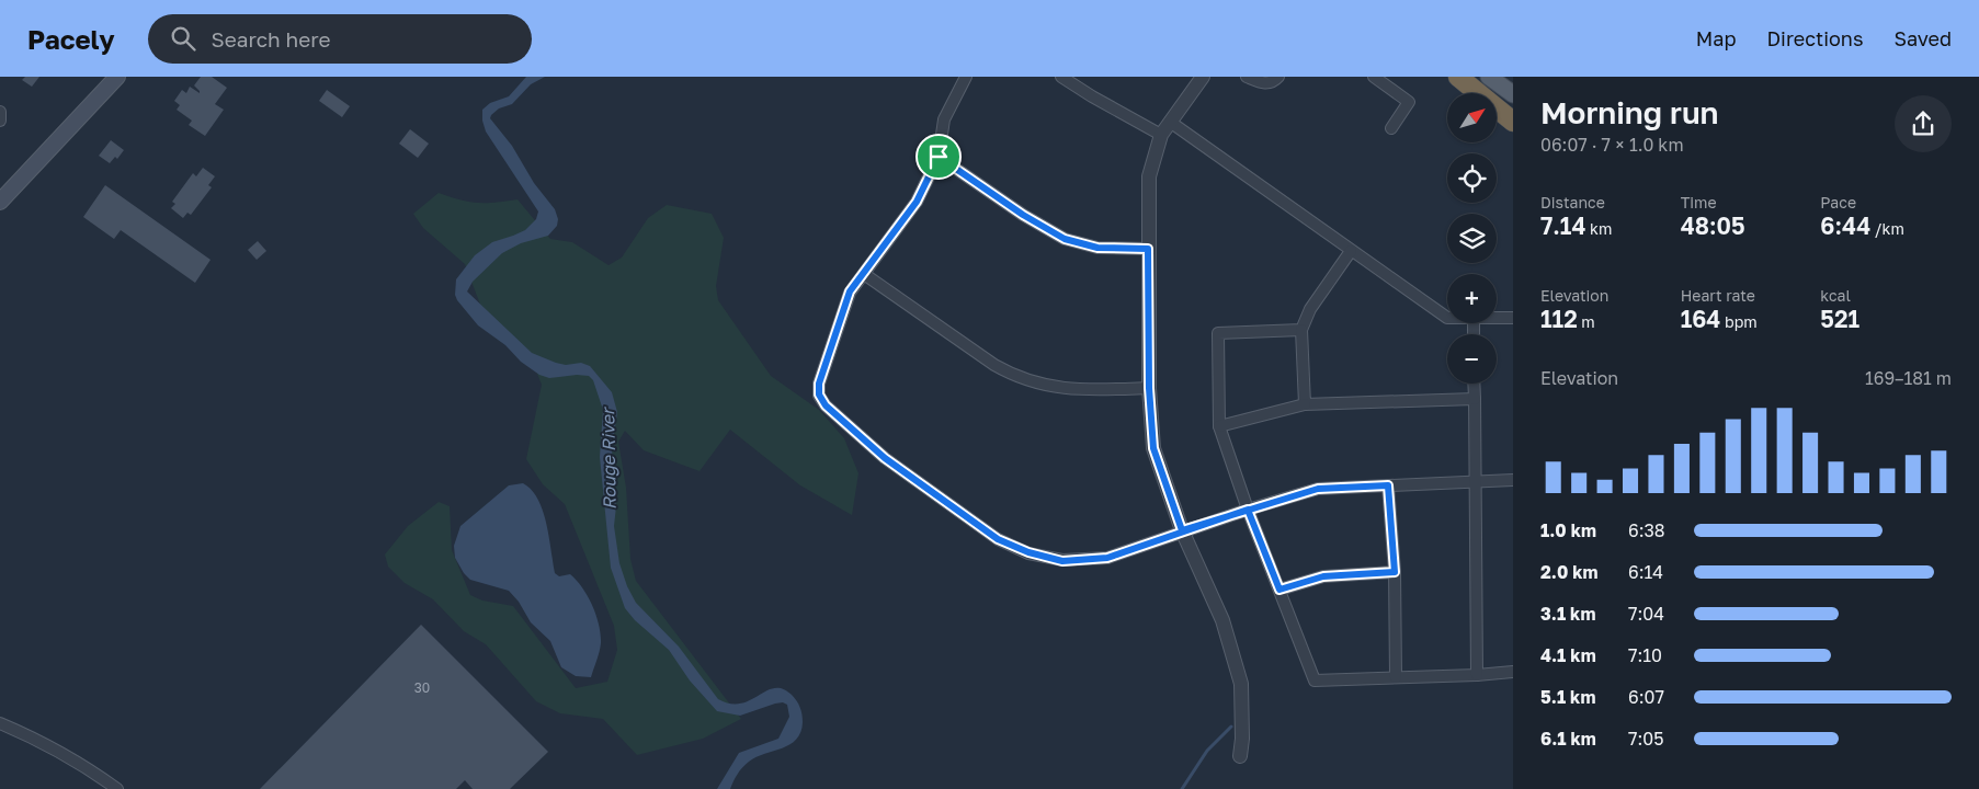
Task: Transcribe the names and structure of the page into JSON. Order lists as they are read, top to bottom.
{
  "water": ["Rouge River"],
  "house_numbers": ["30"],
  "north": "top right",
  "page": {
    "header": "Pacely",
    "search": "Search here",
    "nav": ["Map", "Directions", "Saved"],
    "heading": ["Morning run", "06:07 · 7 × 1.0 km"],
    "map_buttons": ["+", "−"],
    "stats": [
      ["Distance", "7.14 km"],
      ["Time", "48:05"],
      ["Pace", "6:44 /km"],
      ["Elevation", "112 m"],
      ["Heart rate", "164 bpm"],
      ["kcal", "521"]
    ],
    "chart": ["Elevation", "169–181 m"],
    "list": [
      {
        "name": "1.0 km",
        "note": "6:38"
      },
      {
        "name": "2.0 km",
        "note": "6:14"
      },
      {
        "name": "3.1 km",
        "note": "7:04"
      },
      {
        "name": "4.1 km",
        "note": "7:10"
      },
      {
        "name": "5.1 km",
        "note": "6:07"
      },
      {
        "name": "6.1 km",
        "note": "7:05"
      }
    ]
  }
}
